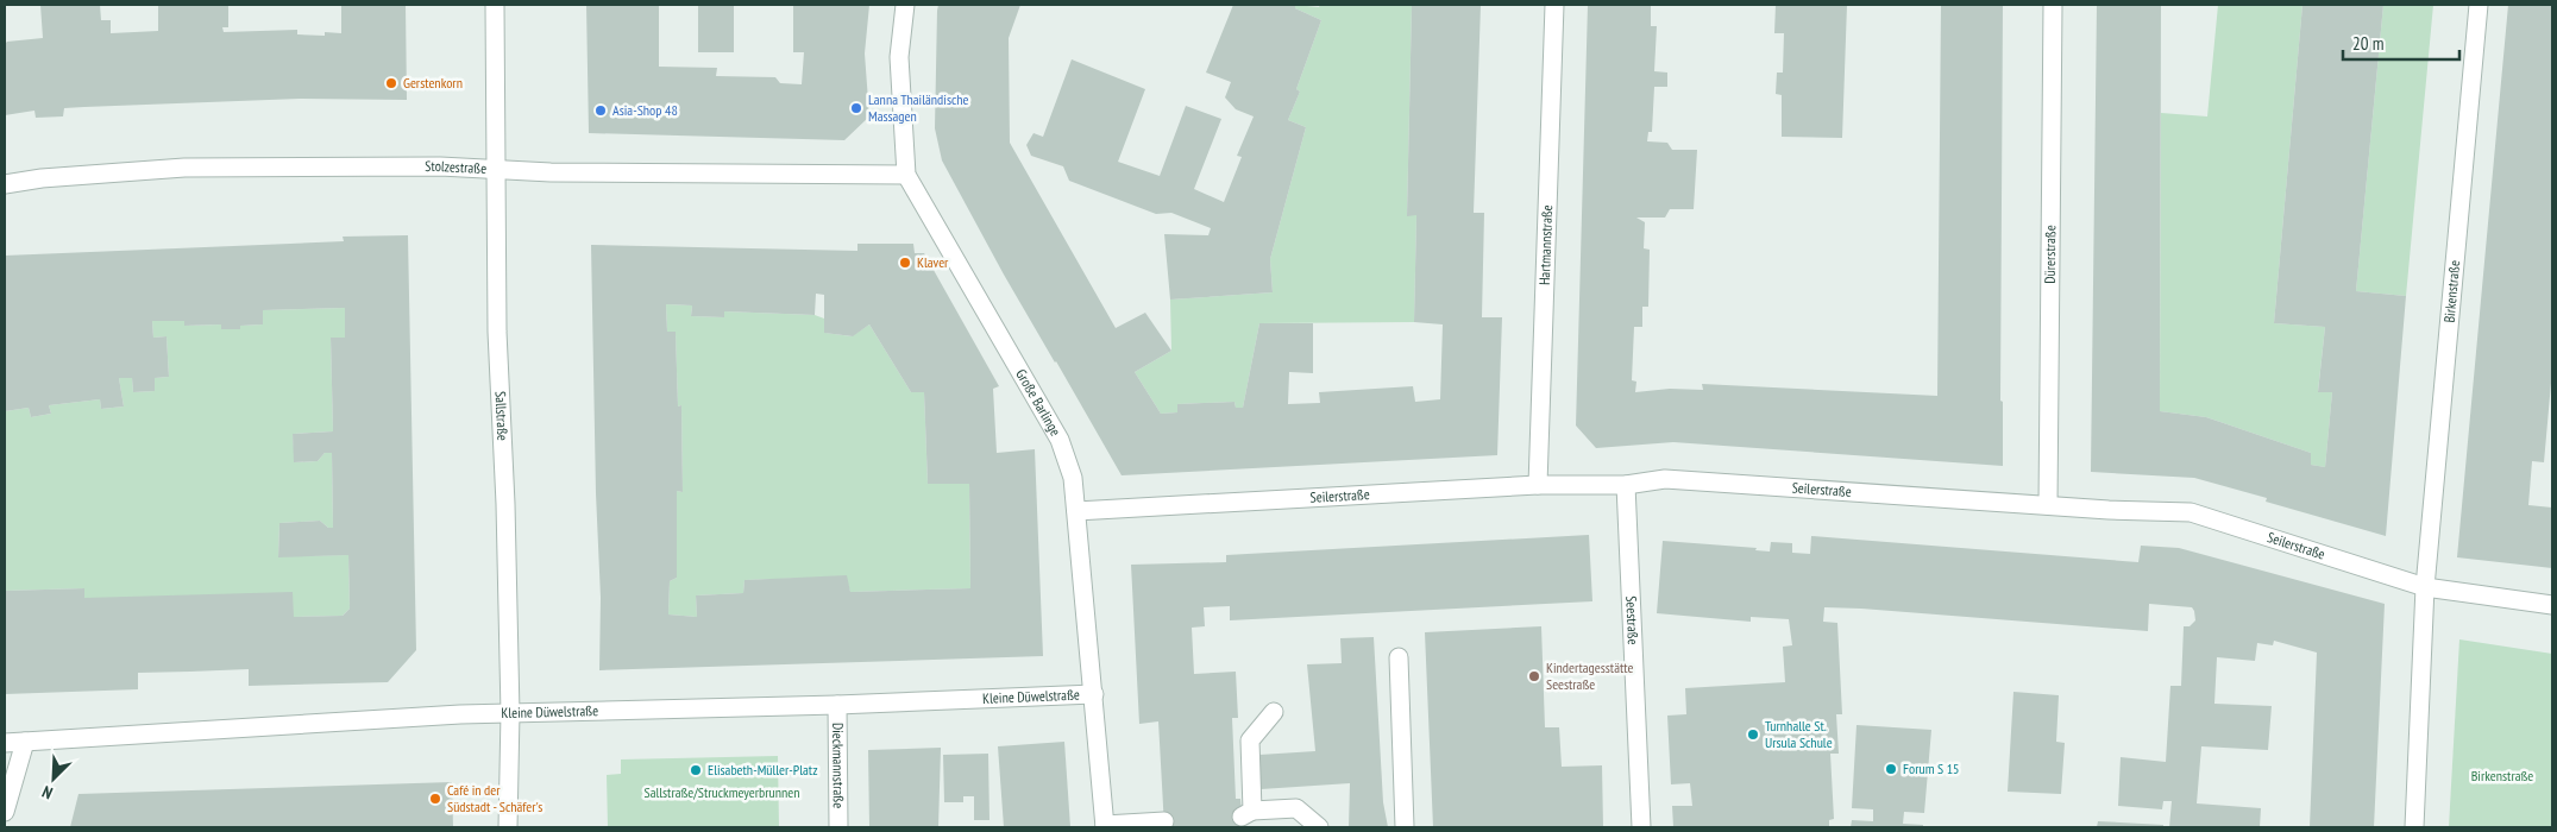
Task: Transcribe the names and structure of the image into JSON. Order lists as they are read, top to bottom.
{
  "streets": {
    "street": [
      "Stolzestraße",
      "Hartmannstraße",
      "Dürerstraße",
      "Birkenstraße",
      "Große Barlinge",
      "Sallstraße",
      "Seilerstraße",
      "Seestraße",
      "Kleine Düwelstraße",
      "Dieckmannstraße"
    ]
  },
  "crossings": [
    ["Stolzestraße", "Große Barlinge"],
    ["Stolzestraße", "Sallstraße"],
    ["Hartmannstraße", "Seilerstraße"],
    ["Dürerstraße", "Seilerstraße"],
    ["Birkenstraße", "Seilerstraße"],
    ["Große Barlinge", "Seilerstraße"],
    ["Große Barlinge", "Kleine Düwelstraße"],
    ["Sallstraße", "Kleine Düwelstraße"],
    ["Seilerstraße", "Seestraße"],
    ["Kleine Düwelstraße", "Dieckmannstraße"]
  ],
  "parks": ["Birkenstraße", "Sallstraße/Struckmeyerbrunnen"],
  "places": [
    "Gerstenkorn",
    "Lanna Thailändische Massagen",
    "Asia-Shop 48",
    "Klaver",
    "Kindertagesstätte Seestraße",
    "Turnhalle St. Ursula Schule",
    "Forum S 15",
    "Elisabeth-Müller-Platz",
    "Café in der Südstadt - Schäfer's"
  ],
  "scale_bar": "20 m",
  "north": "bottom left"
}
